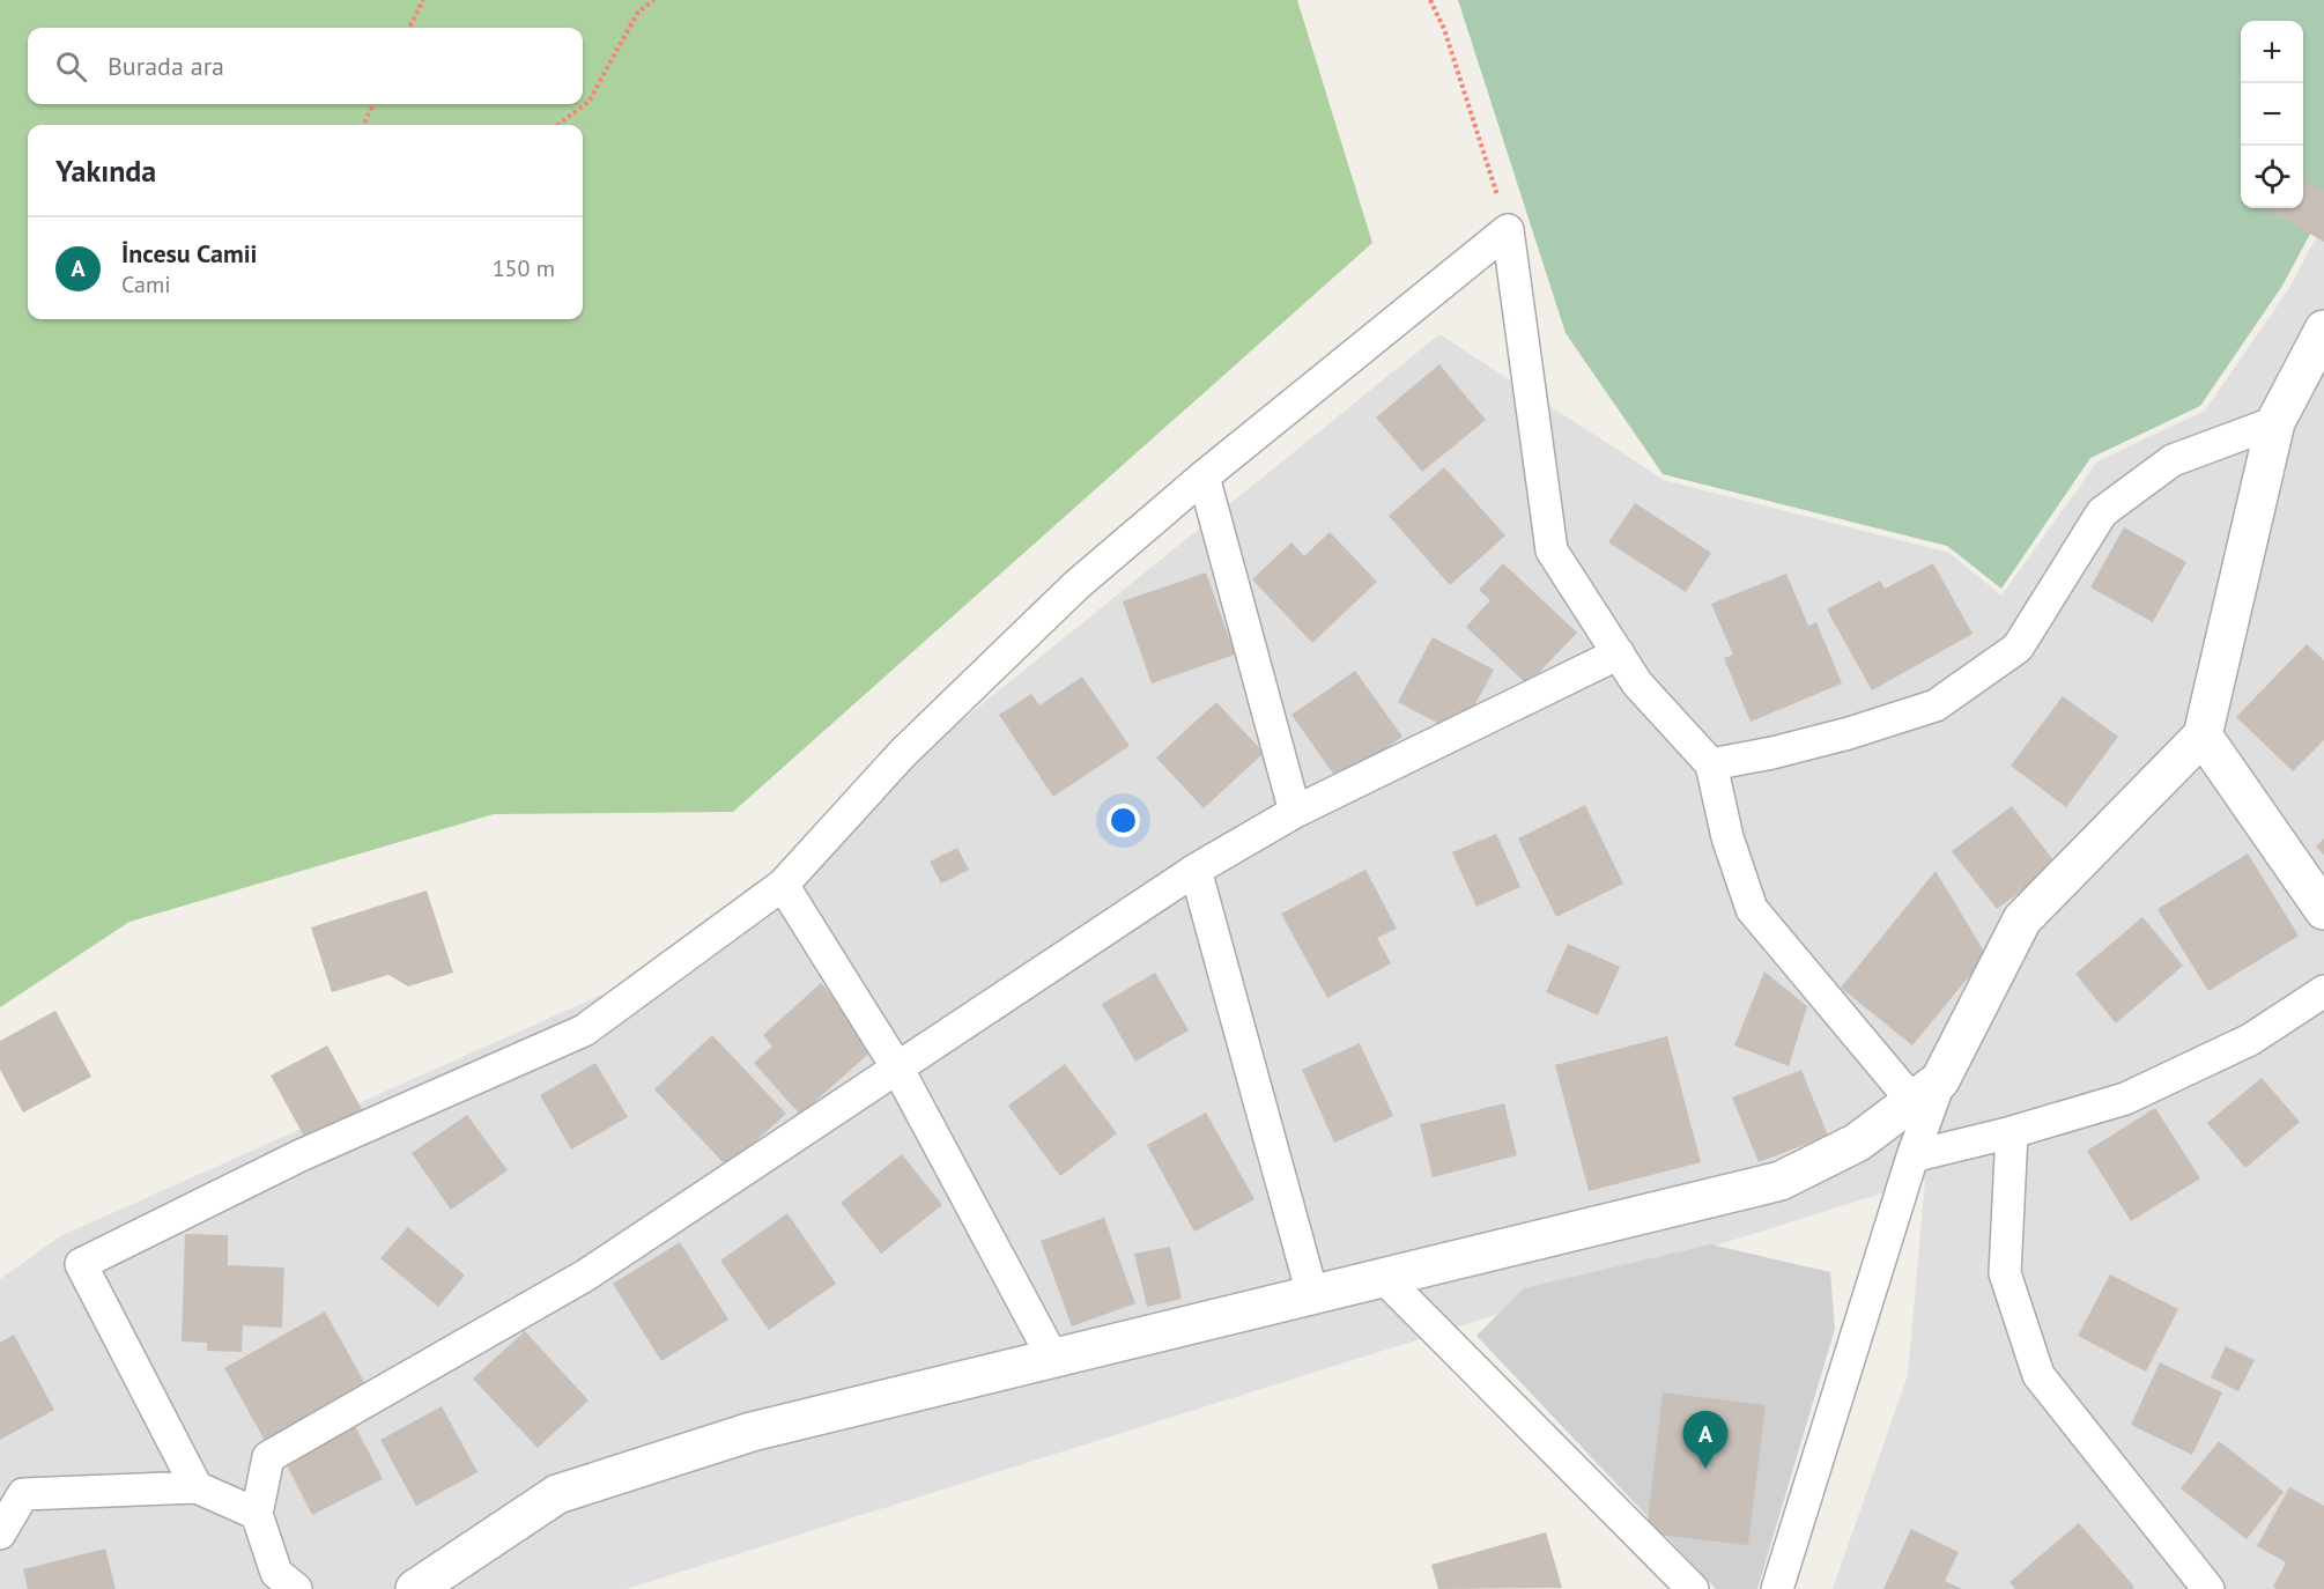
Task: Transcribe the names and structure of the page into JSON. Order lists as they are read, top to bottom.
{
  "page": {
    "map_buttons": ["+", "−"],
    "search": "Burada ara",
    "heading": "Yakında",
    "list": [
      {
        "mark": "A",
        "name": "İncesu Camii",
        "note": "Cami",
        "value": "150 m"
      }
    ],
    "pins": "A"
  }
}
